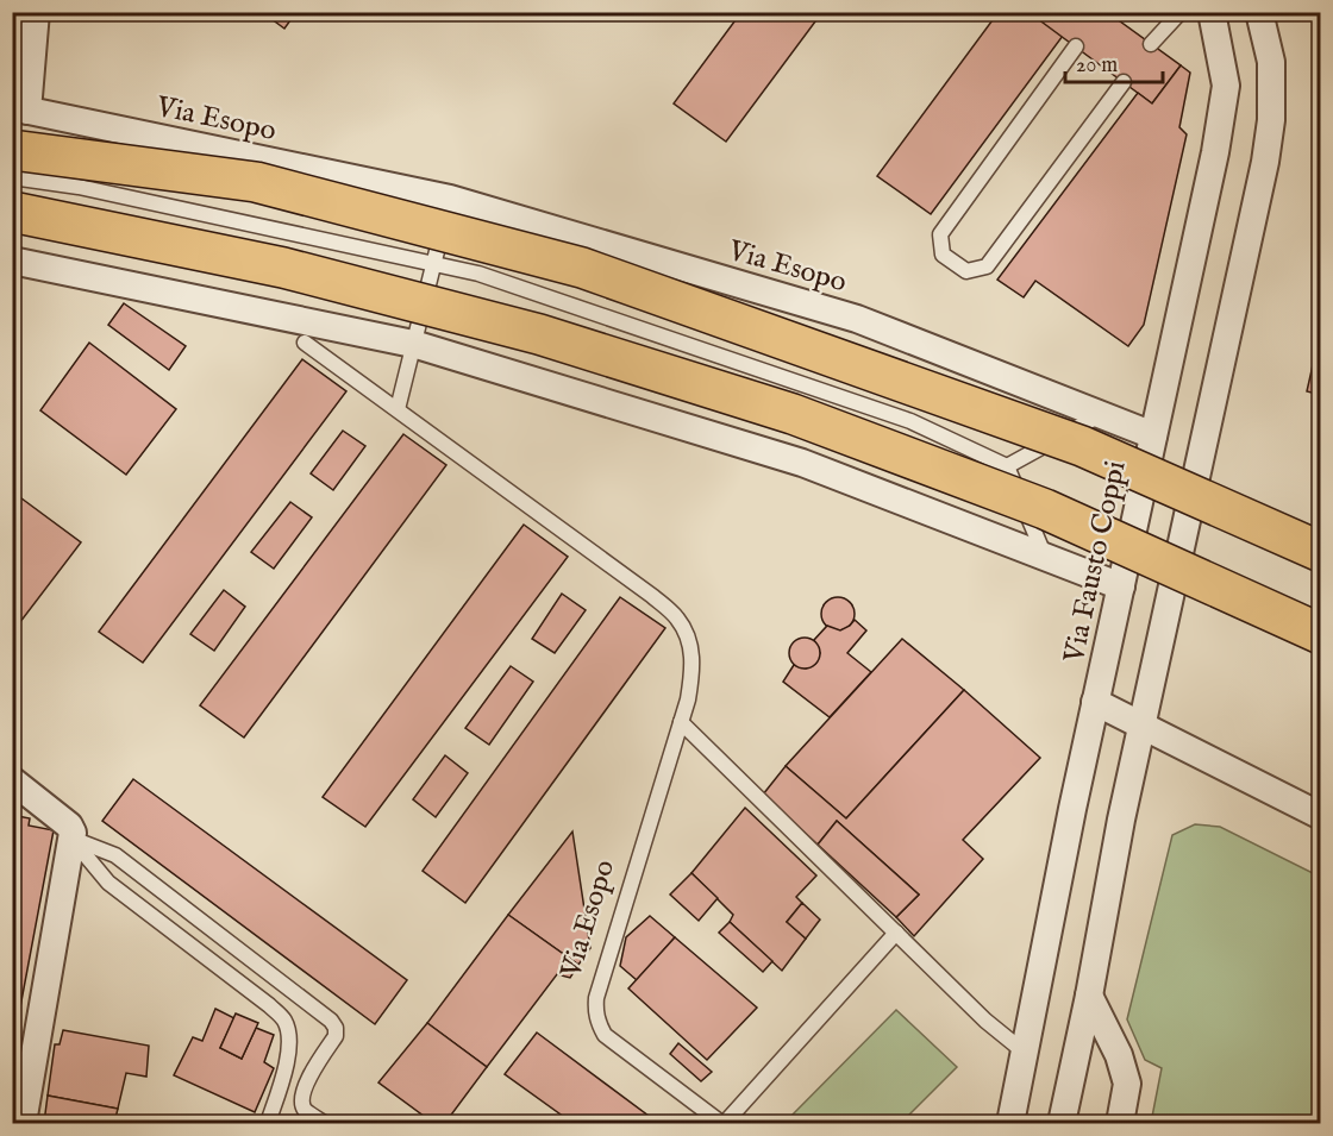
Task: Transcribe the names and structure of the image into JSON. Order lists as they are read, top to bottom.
{
  "streets": {
    "street": ["Via Esopo", "Via Fausto Coppi"]
  },
  "crossings": [
    ["Via Esopo", "Via Fausto Coppi"]
  ],
  "scale_bar": "20 m"
}
